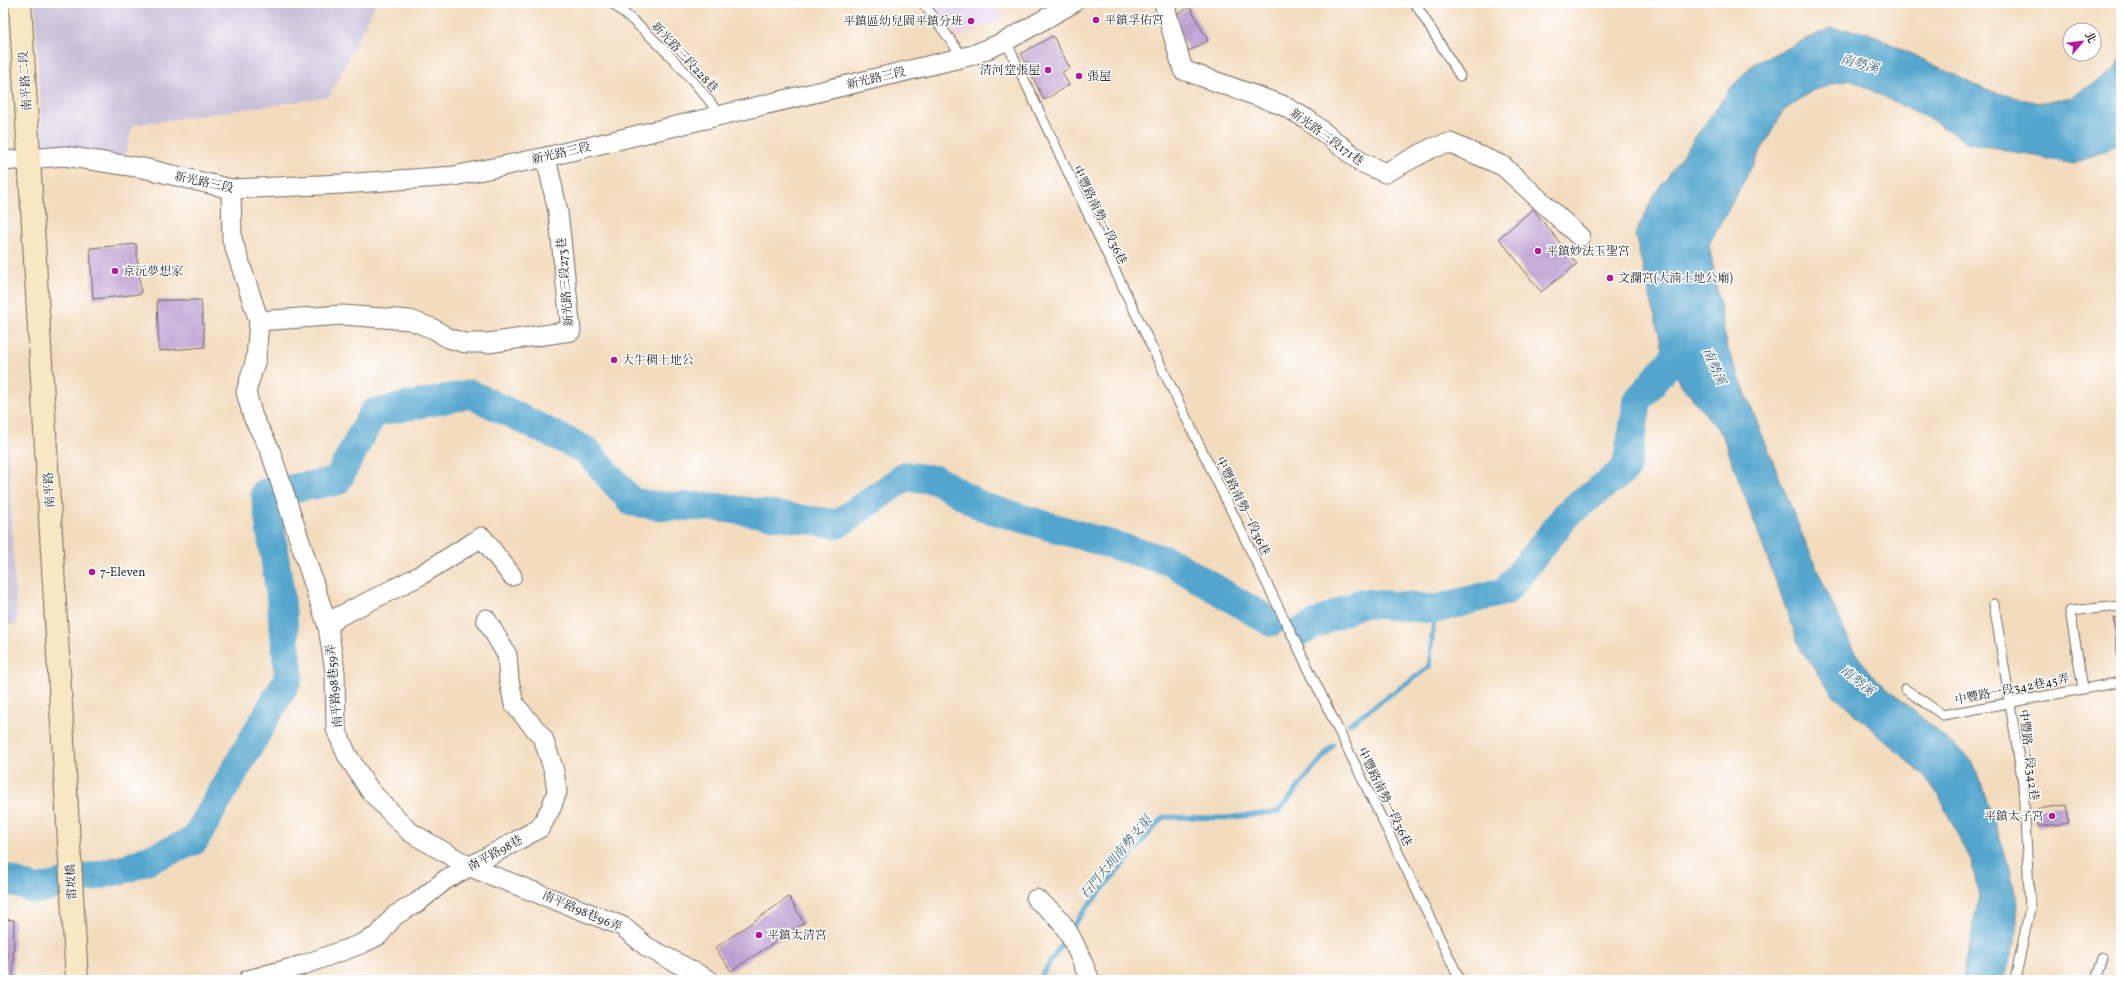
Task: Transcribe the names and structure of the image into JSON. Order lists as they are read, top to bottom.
{
  "streets": {
    "street": [
      "新光路三段",
      "南平路二段",
      "新光路三段171巷",
      "新光路三段273巷",
      "南平路",
      "南平路98巷59弄",
      "南平路98巷",
      "雷坡橋",
      "南平路98巷96弄"
    ],
    "lane": [
      "新光路三段228巷",
      "中豐路南勢一段36巷",
      "中豐路一段342巷45弄",
      "中豐路一段342巷"
    ]
  },
  "crossings": [
    ["新光路三段228巷", "新光路三段"],
    ["新光路三段", "南平路二段"],
    ["新光路三段", "中豐路南勢一段36巷"],
    ["新光路三段", "新光路三段273巷"],
    ["新光路三段", "南平路"],
    ["南平路二段", "南平路"],
    ["南平路", "雷坡橋"],
    ["南平路98巷59弄", "南平路98巷"],
    ["南平路98巷59弄", "南平路98巷96弄"],
    ["中豐路一段342巷45弄", "中豐路一段342巷"],
    ["南平路98巷", "南平路98巷96弄"]
  ],
  "water": ["南勢溪", "石門大圳南勢支渠"],
  "places": [
    "平鎮孚佑宮",
    "平鎮區幼兒園平鎮分班",
    "清河堂張屋",
    "張屋",
    "平鎮妙法玉聖宮",
    "京沅夢想家",
    "文瀾宮(大湳土地公廟)",
    "大牛稠土地公",
    "7-Eleven",
    "平鎮太子宮",
    "平鎮太清宮"
  ],
  "north": "top right"
}
